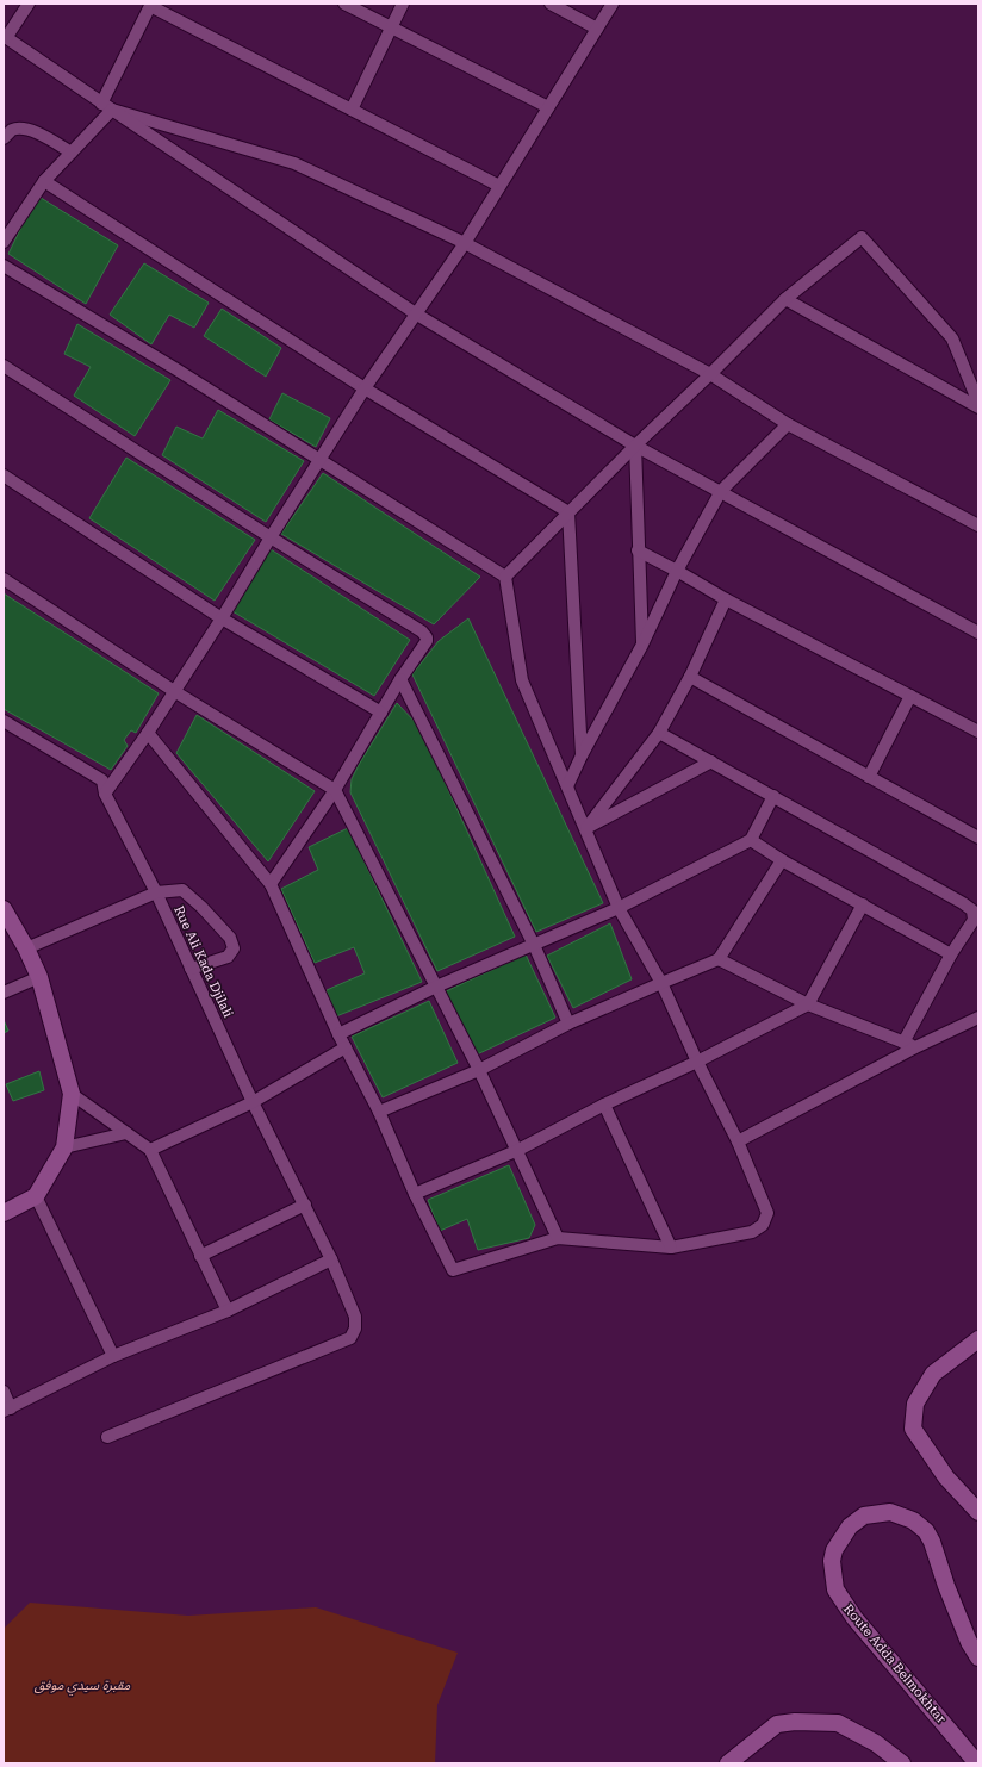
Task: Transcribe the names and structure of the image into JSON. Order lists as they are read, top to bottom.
{
  "streets": {
    "main road": ["Route Adda Belmokhtar"],
    "street": ["Rue Ali Kada Djilali"]
  },
  "parks": ["مقبرة سيدي موفق"]
}
